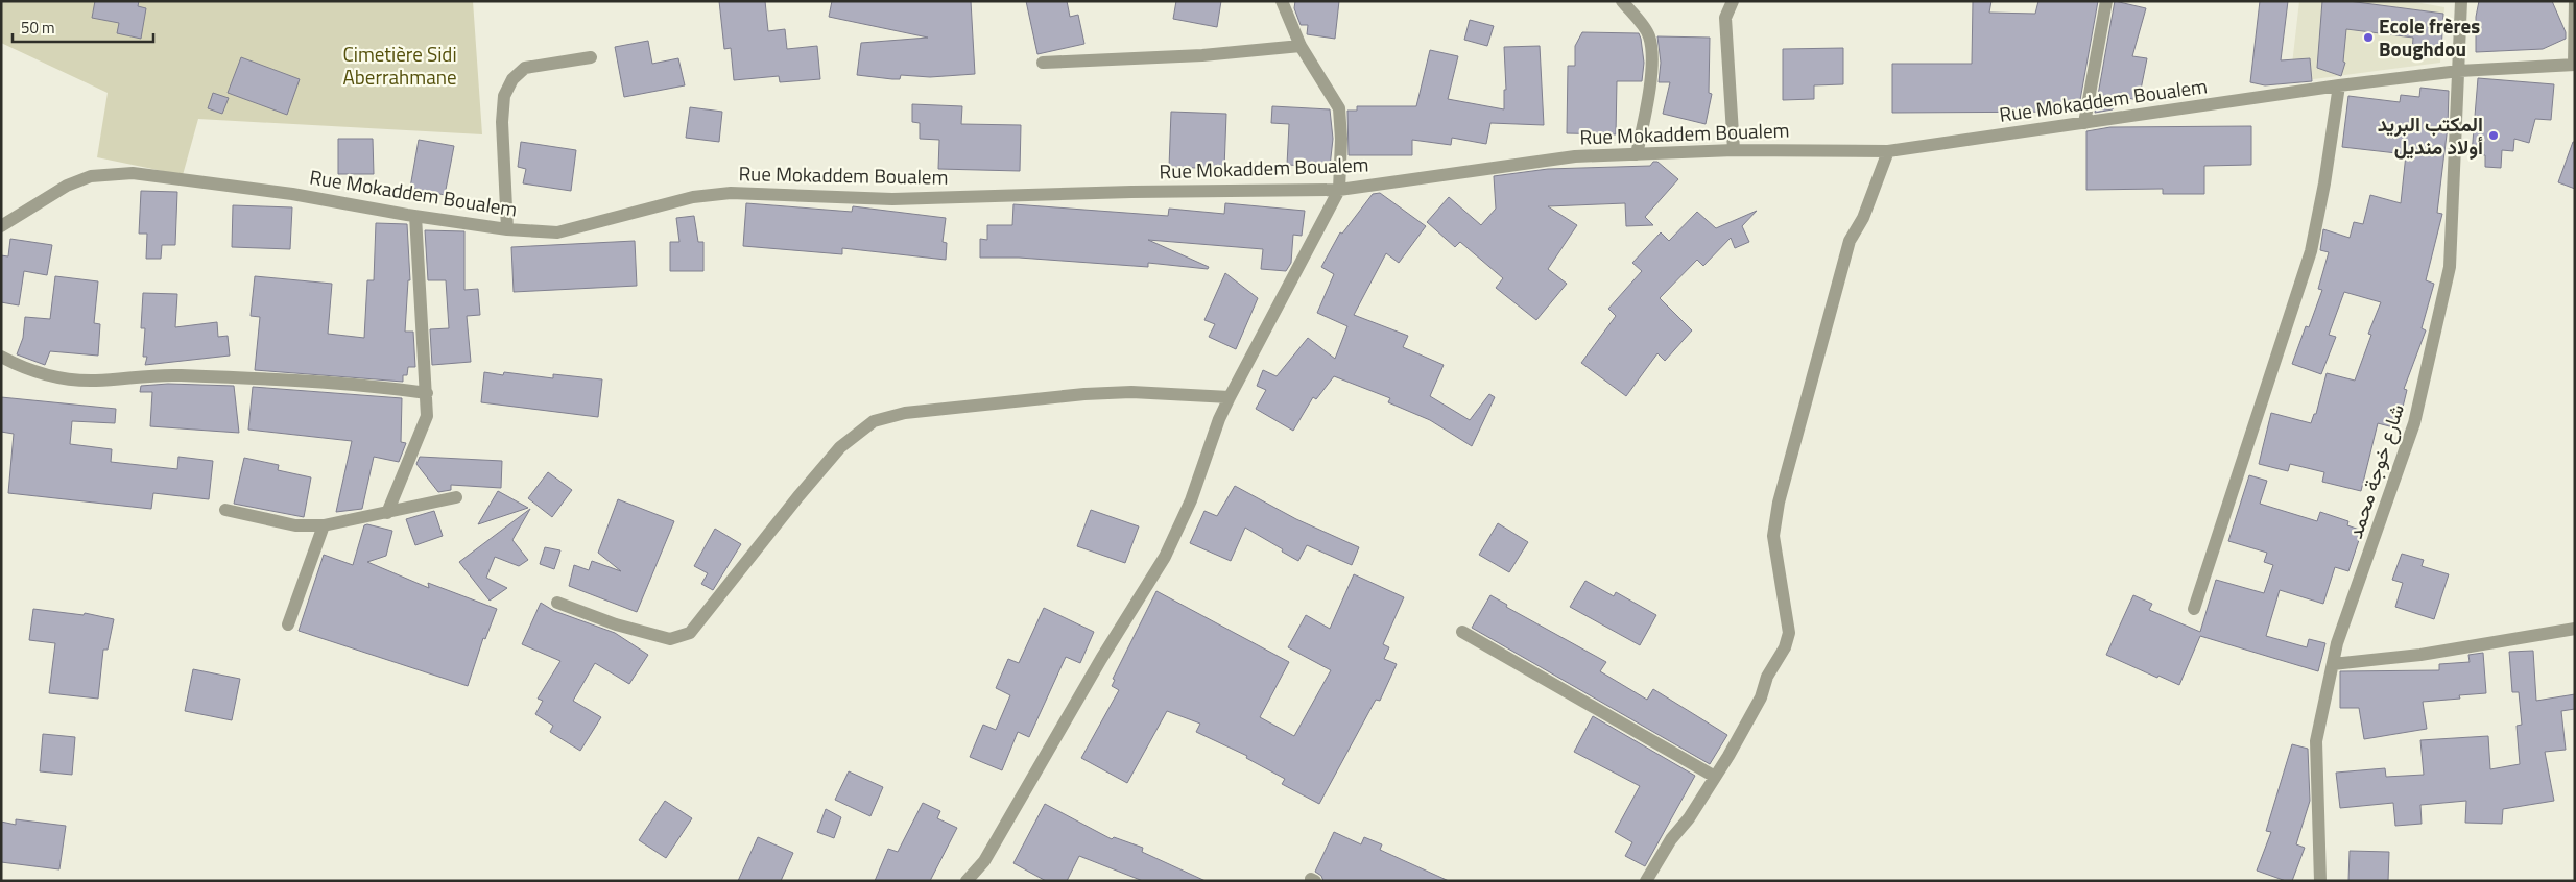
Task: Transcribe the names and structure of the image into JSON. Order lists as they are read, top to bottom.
{
  "streets": {
    "street": ["Rue Mokaddem Boualem", "شارع خوجة محمد"]
  },
  "crossings": [
    ["Rue Mokaddem Boualem", "شارع خوجة محمد"]
  ],
  "parks": ["Cimetière Sidi Aberrahmane"],
  "places": ["Ecole frères Boughdou", "المكتب البريد أولاد منديل"],
  "scale_bar": "50 m"
}
